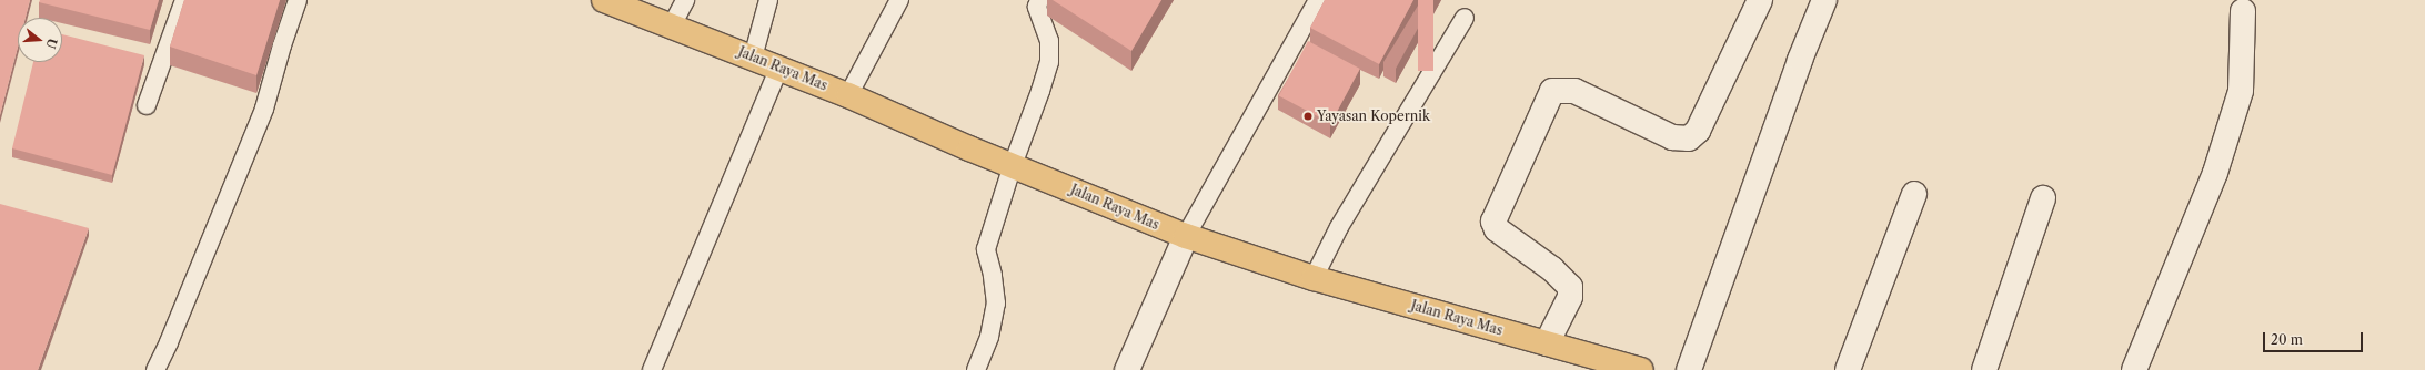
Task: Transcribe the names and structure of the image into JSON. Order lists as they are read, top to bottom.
{
  "streets": {
    "highway": ["Jalan Raya Mas"]
  },
  "places": ["Yayasan Kopernik"],
  "scale_bar": "20 m",
  "north": "right"
}
